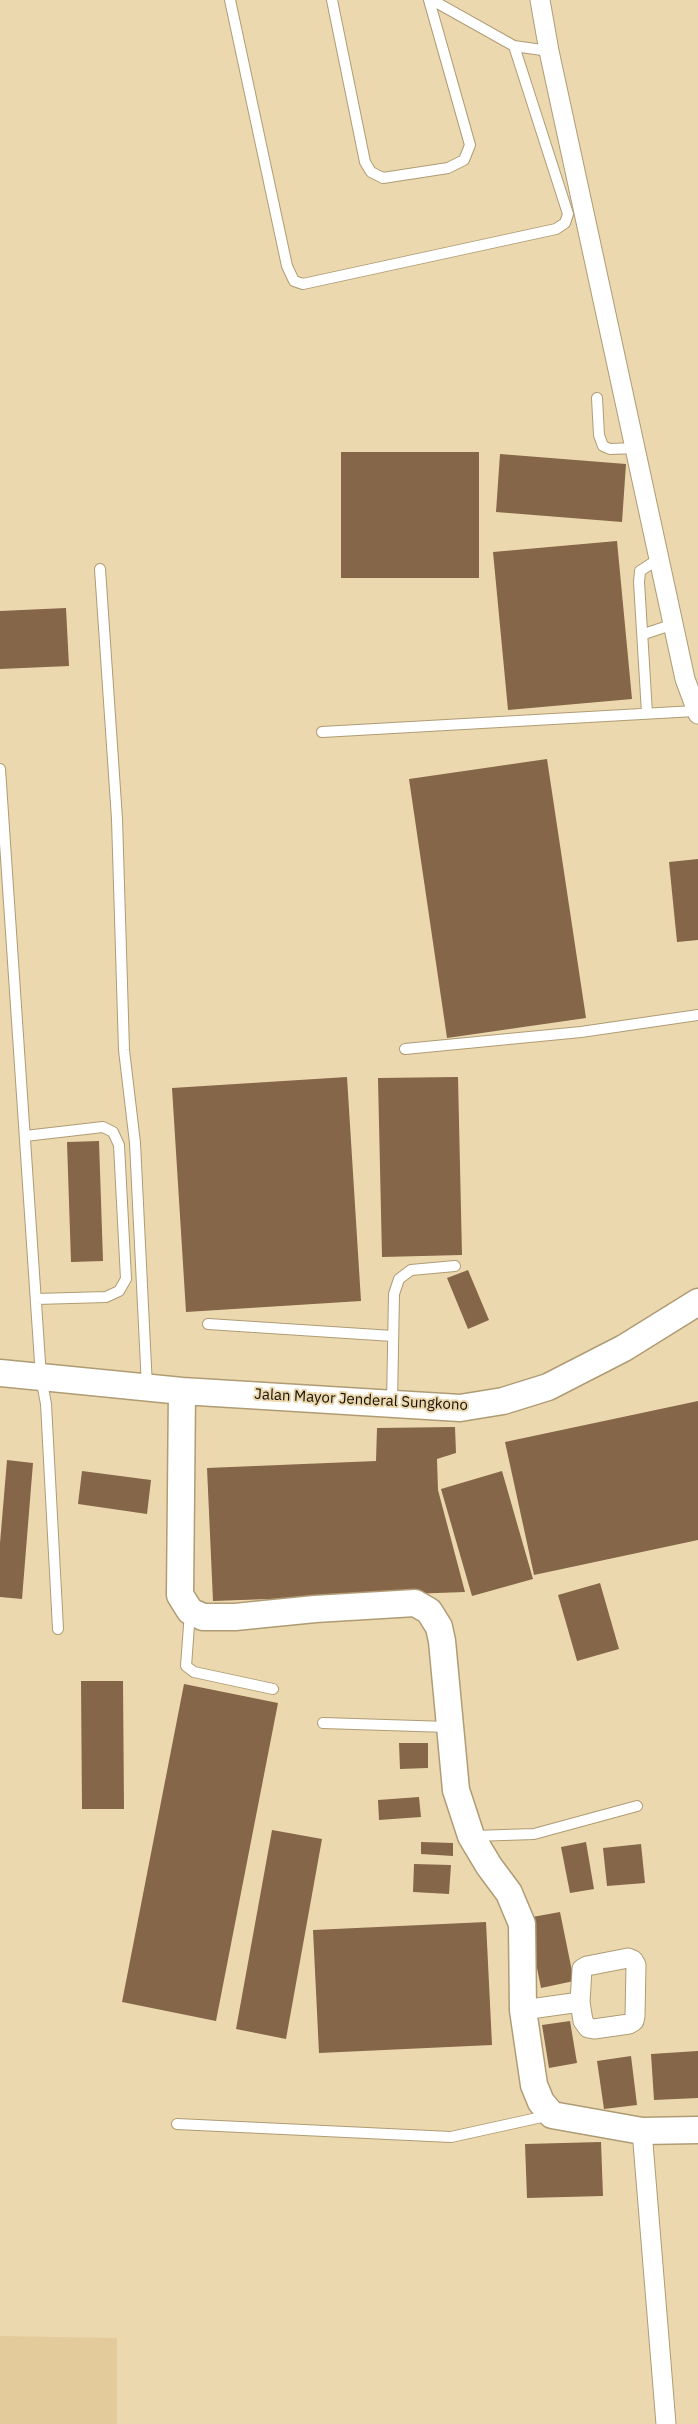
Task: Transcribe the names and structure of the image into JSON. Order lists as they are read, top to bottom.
{
  "streets": {
    "street": ["Jalan Mayor Jenderal Sungkono"]
  }
}
